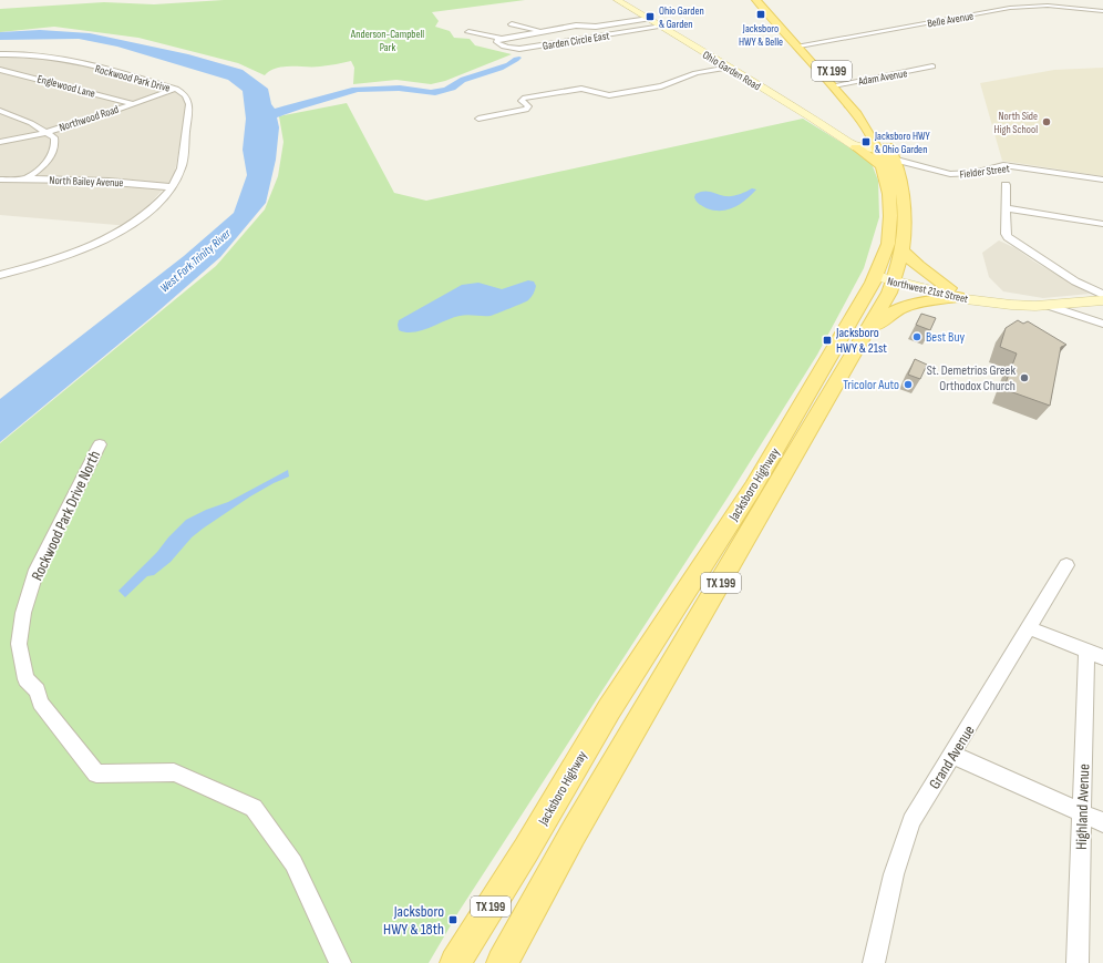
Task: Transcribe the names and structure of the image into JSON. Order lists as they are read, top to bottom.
{
  "streets": {
    "main road": ["TX 199", "Jacksboro Highway"],
    "street": [
      "Belle Avenue",
      "Garden Circle East",
      "Ohio Garden Road",
      "Adam Avenue",
      "Rockwood Park Drive",
      "Englewood Lane",
      "Northwood Road",
      "Fielder Street",
      "North Bailey Avenue",
      "Northwest 21st Street",
      "Rockwood Park Drive North",
      "Grand Avenue",
      "Highland Avenue"
    ]
  },
  "crossings": [
    ["Belle Avenue", "Jacksboro Highway"],
    ["Garden Circle East", "Ohio Garden Road"],
    ["Ohio Garden Road", "Fielder Street"],
    ["Ohio Garden Road", "Jacksboro Highway"],
    ["Adam Avenue", "Jacksboro Highway"],
    ["Rockwood Park Drive", "Northwood Road"],
    ["Rockwood Park Drive", "North Bailey Avenue"],
    ["Englewood Lane", "Northwood Road"],
    ["Fielder Street", "Jacksboro Highway"],
    ["Northwest 21st Street", "Jacksboro Highway"]
  ],
  "water": ["West Fork Trinity River"],
  "parks": ["Anderson-Campbell Park"],
  "places": {
    "transit": [
      "Jacksboro HWY & Belle",
      "Ohio Garden & Garden",
      "Jacksboro HWY & Ohio Garden",
      "Jacksboro HWY & 21st",
      "Jacksboro HWY & 18th"
    ],
    "other": [
      "North Side High School",
      "Best Buy",
      "St. Demetrios Greek Orthodox Church",
      "Tricolor Auto"
    ]
  }
}
